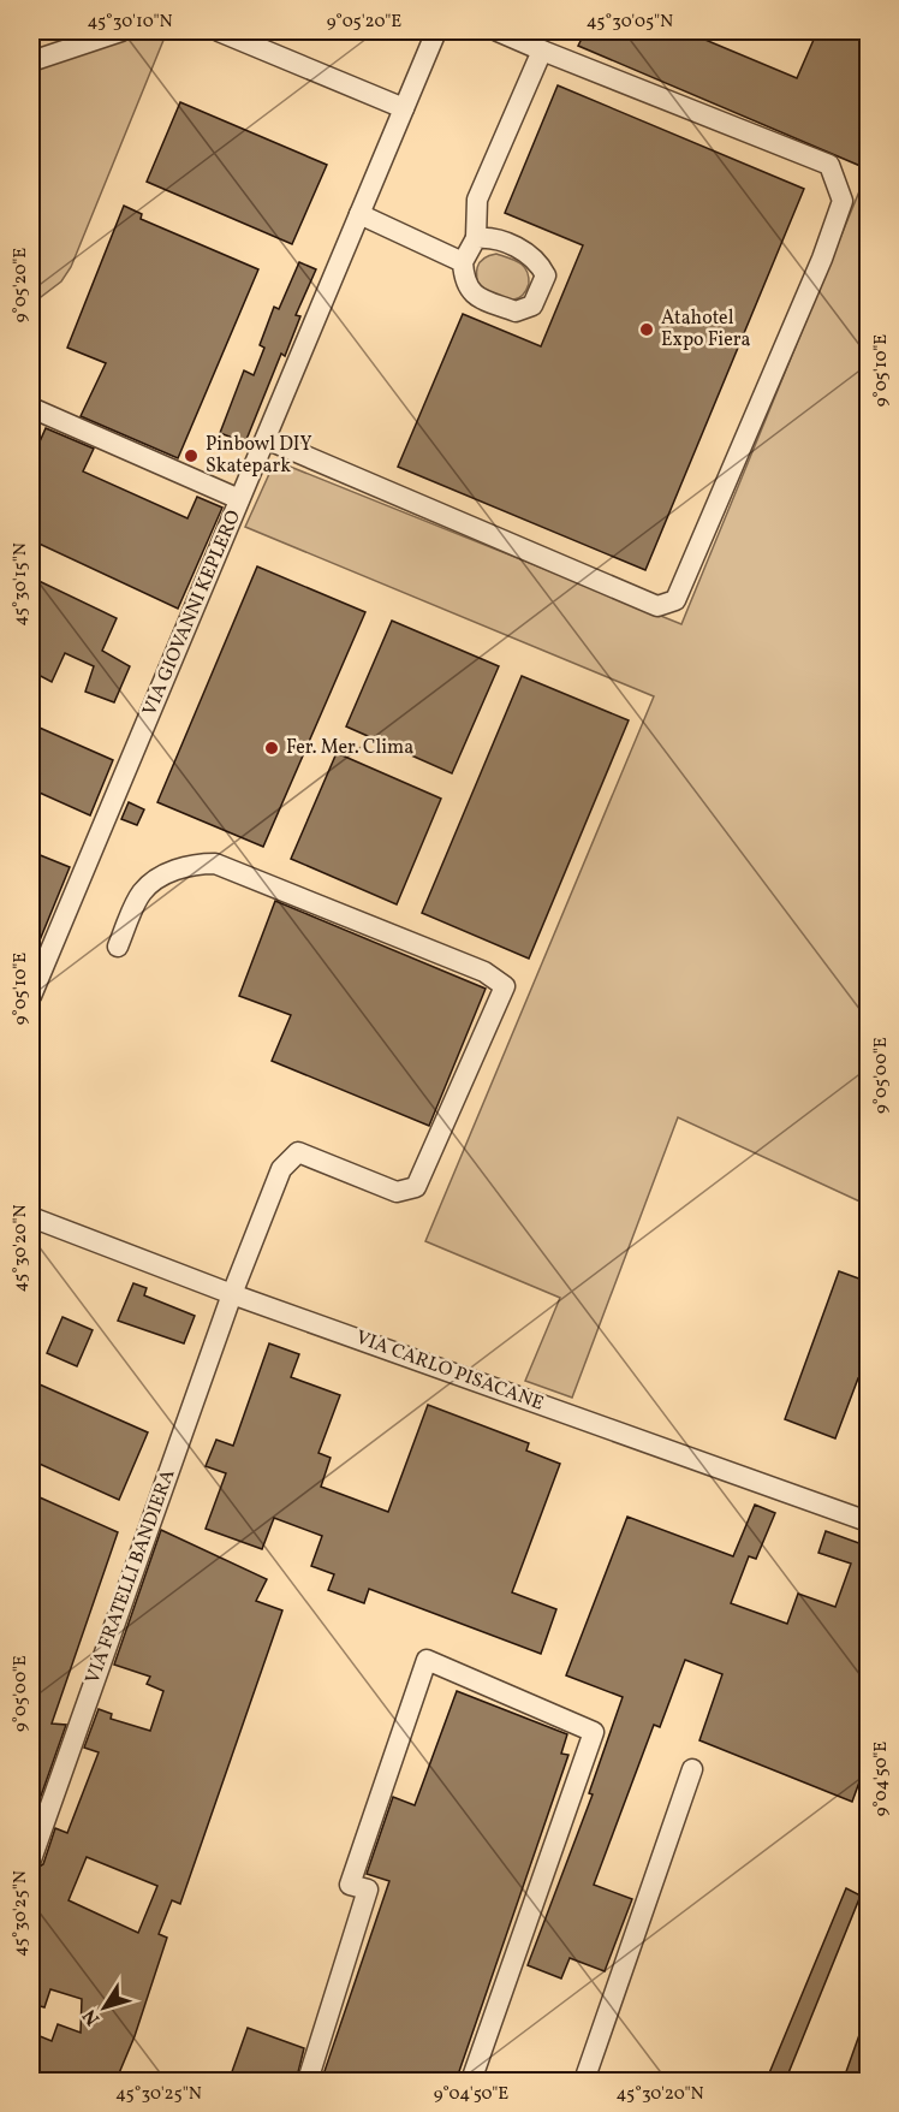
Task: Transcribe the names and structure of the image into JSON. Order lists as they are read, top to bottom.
{
  "streets": {
    "street": ["VIA GIOVANNI KEPLERO", "VIA CARLO PISACANE", "VIA FRATELLI BANDIERA"]
  },
  "crossings": [
    ["VIA CARLO PISACANE", "VIA FRATELLI BANDIERA"]
  ],
  "places": ["Atahotel Expo Fiera", "Pinbowl DIY Skatepark", "Fer. Mer. Clima"],
  "north": "bottom left",
  "coordinates": [
    "45°30'10\"N",
    "9°05'20\"E",
    "45°30'05\"N",
    "9°05'10\"E",
    "45°30'15\"N",
    "9°05'00\"E",
    "45°30'20\"N",
    "9°04'50\"E",
    "45°30'25\"N"
  ]
}
